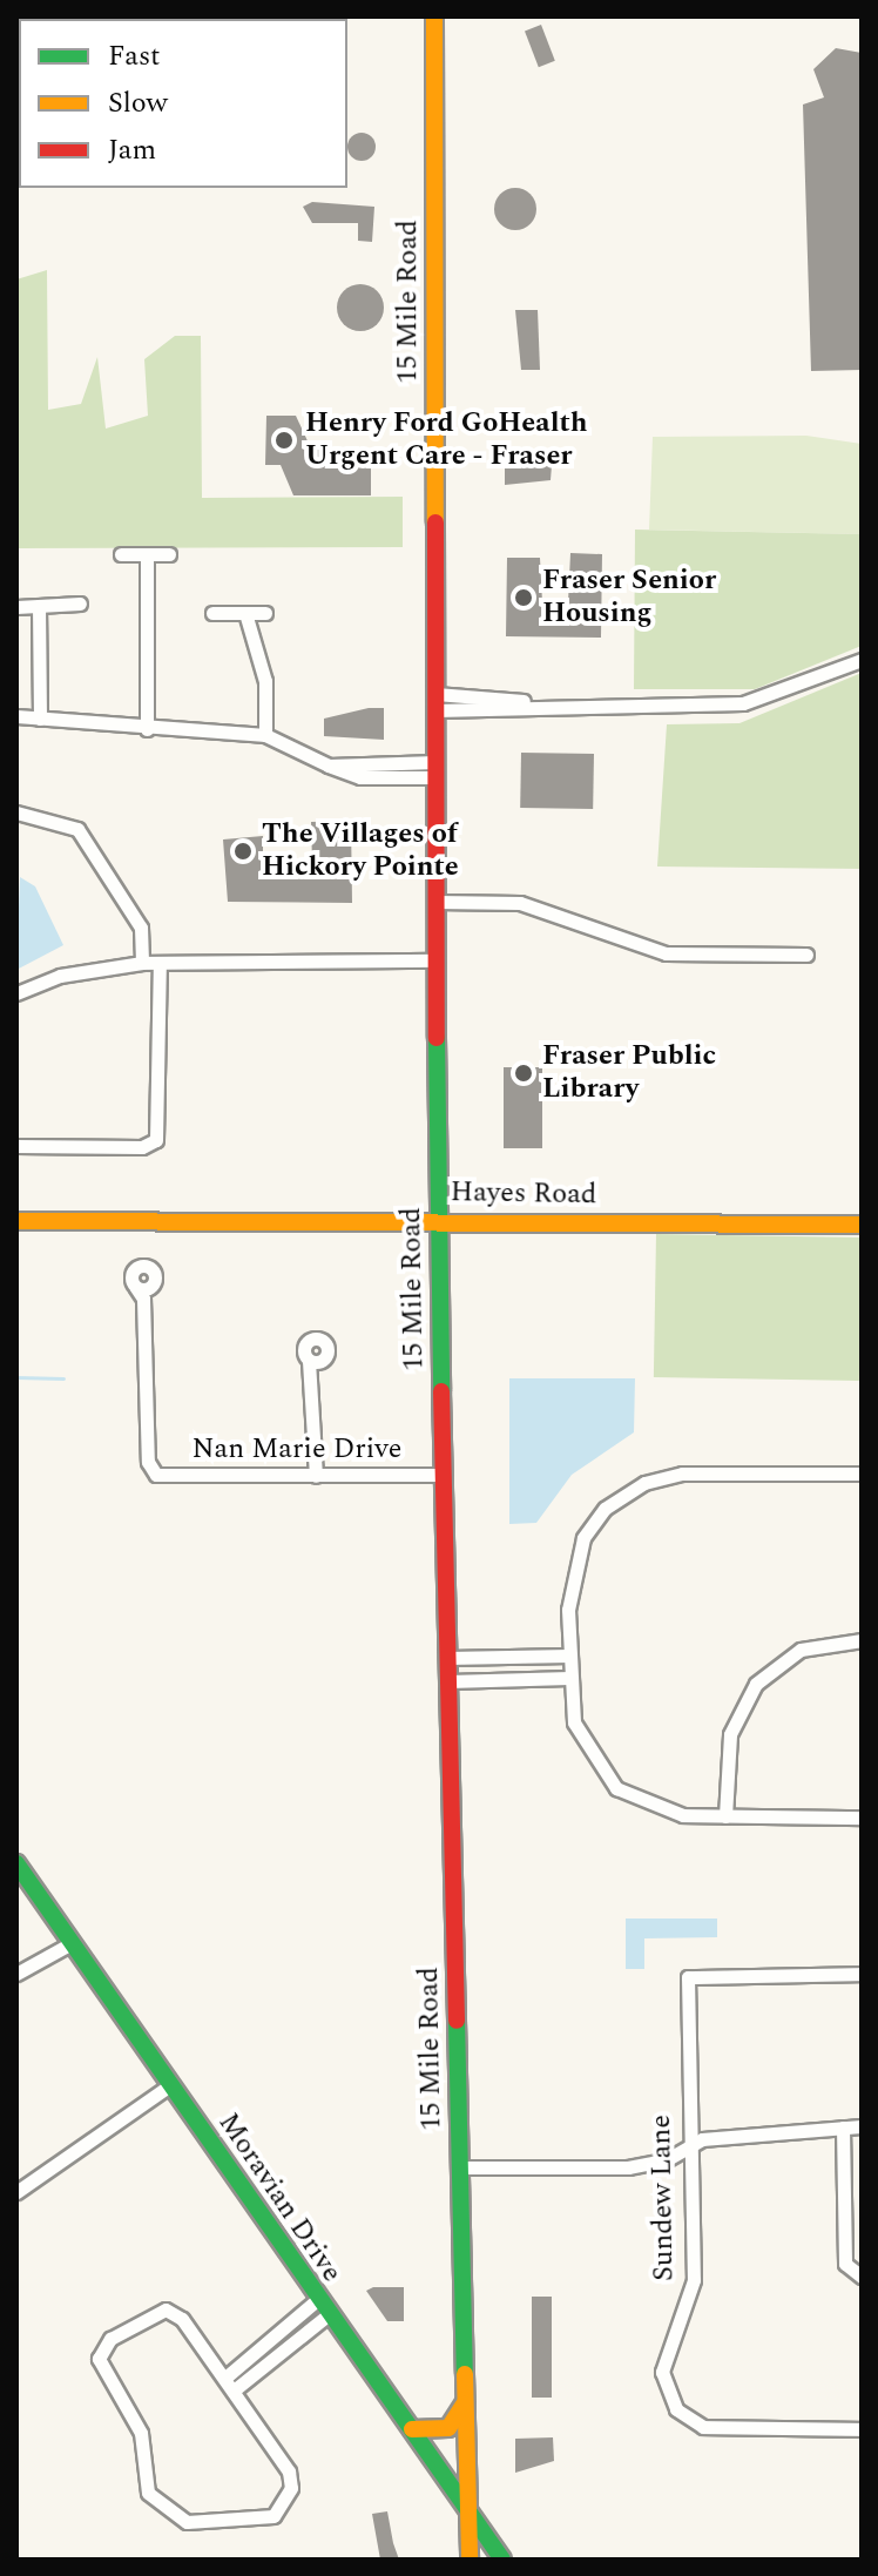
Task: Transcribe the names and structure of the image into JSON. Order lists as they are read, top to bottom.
{
  "streets": {
    "main road": ["15 Mile Road", "Hayes Road", "Moravian Drive"],
    "street": ["Nan Marie Drive", "Sundew Lane"]
  },
  "crossings": [
    ["15 Mile Road", "Hayes Road"],
    ["15 Mile Road", "Nan Marie Drive"],
    ["15 Mile Road", "Moravian Drive"]
  ],
  "places": [
    "Henry Ford GoHealth Urgent Care - Fraser",
    "Fraser Senior Housing",
    "The Villages of Hickory Pointe",
    "Fraser Public Library"
  ],
  "legend": ["Fast", "Slow", "Jam"]
}
